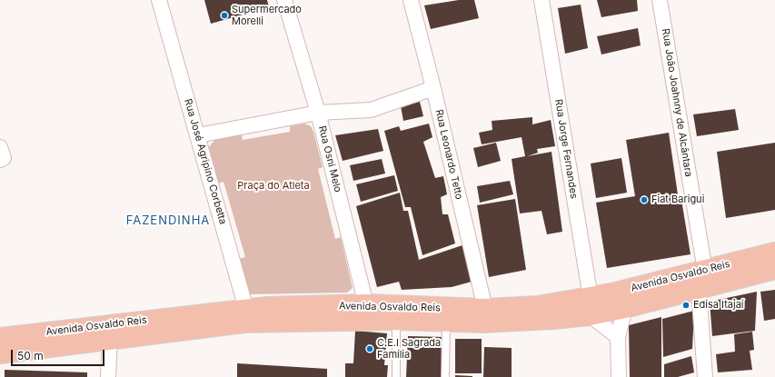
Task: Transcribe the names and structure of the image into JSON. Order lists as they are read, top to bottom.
{
  "streets": {
    "main road": ["Avenida Osvaldo Reis"],
    "street": [
      "Rua João Joahnny de Alcântara",
      "Rua Jorge Fernandes",
      "Rua Leonardo Tetto",
      "Rua Osni Melo",
      "Rua José Agripino Corbetta"
    ]
  },
  "crossings": [
    ["Rua João Joahnny de Alcântara", "Avenida Osvaldo Reis"],
    ["Rua Jorge Fernandes", "Avenida Osvaldo Reis"],
    ["Rua Leonardo Tetto", "Avenida Osvaldo Reis"],
    ["Rua Osni Melo", "Avenida Osvaldo Reis"],
    ["Rua José Agripino Corbetta", "Avenida Osvaldo Reis"]
  ],
  "districts": ["FAZENDINHA"],
  "parks": ["Praça do Atleta"],
  "places": [
    "Supermercado Morelli",
    "Fiat Barigui",
    "Edisa Itajaí",
    "C.E.I Sagrada Família"
  ],
  "scale_bar": "50 m"
}
